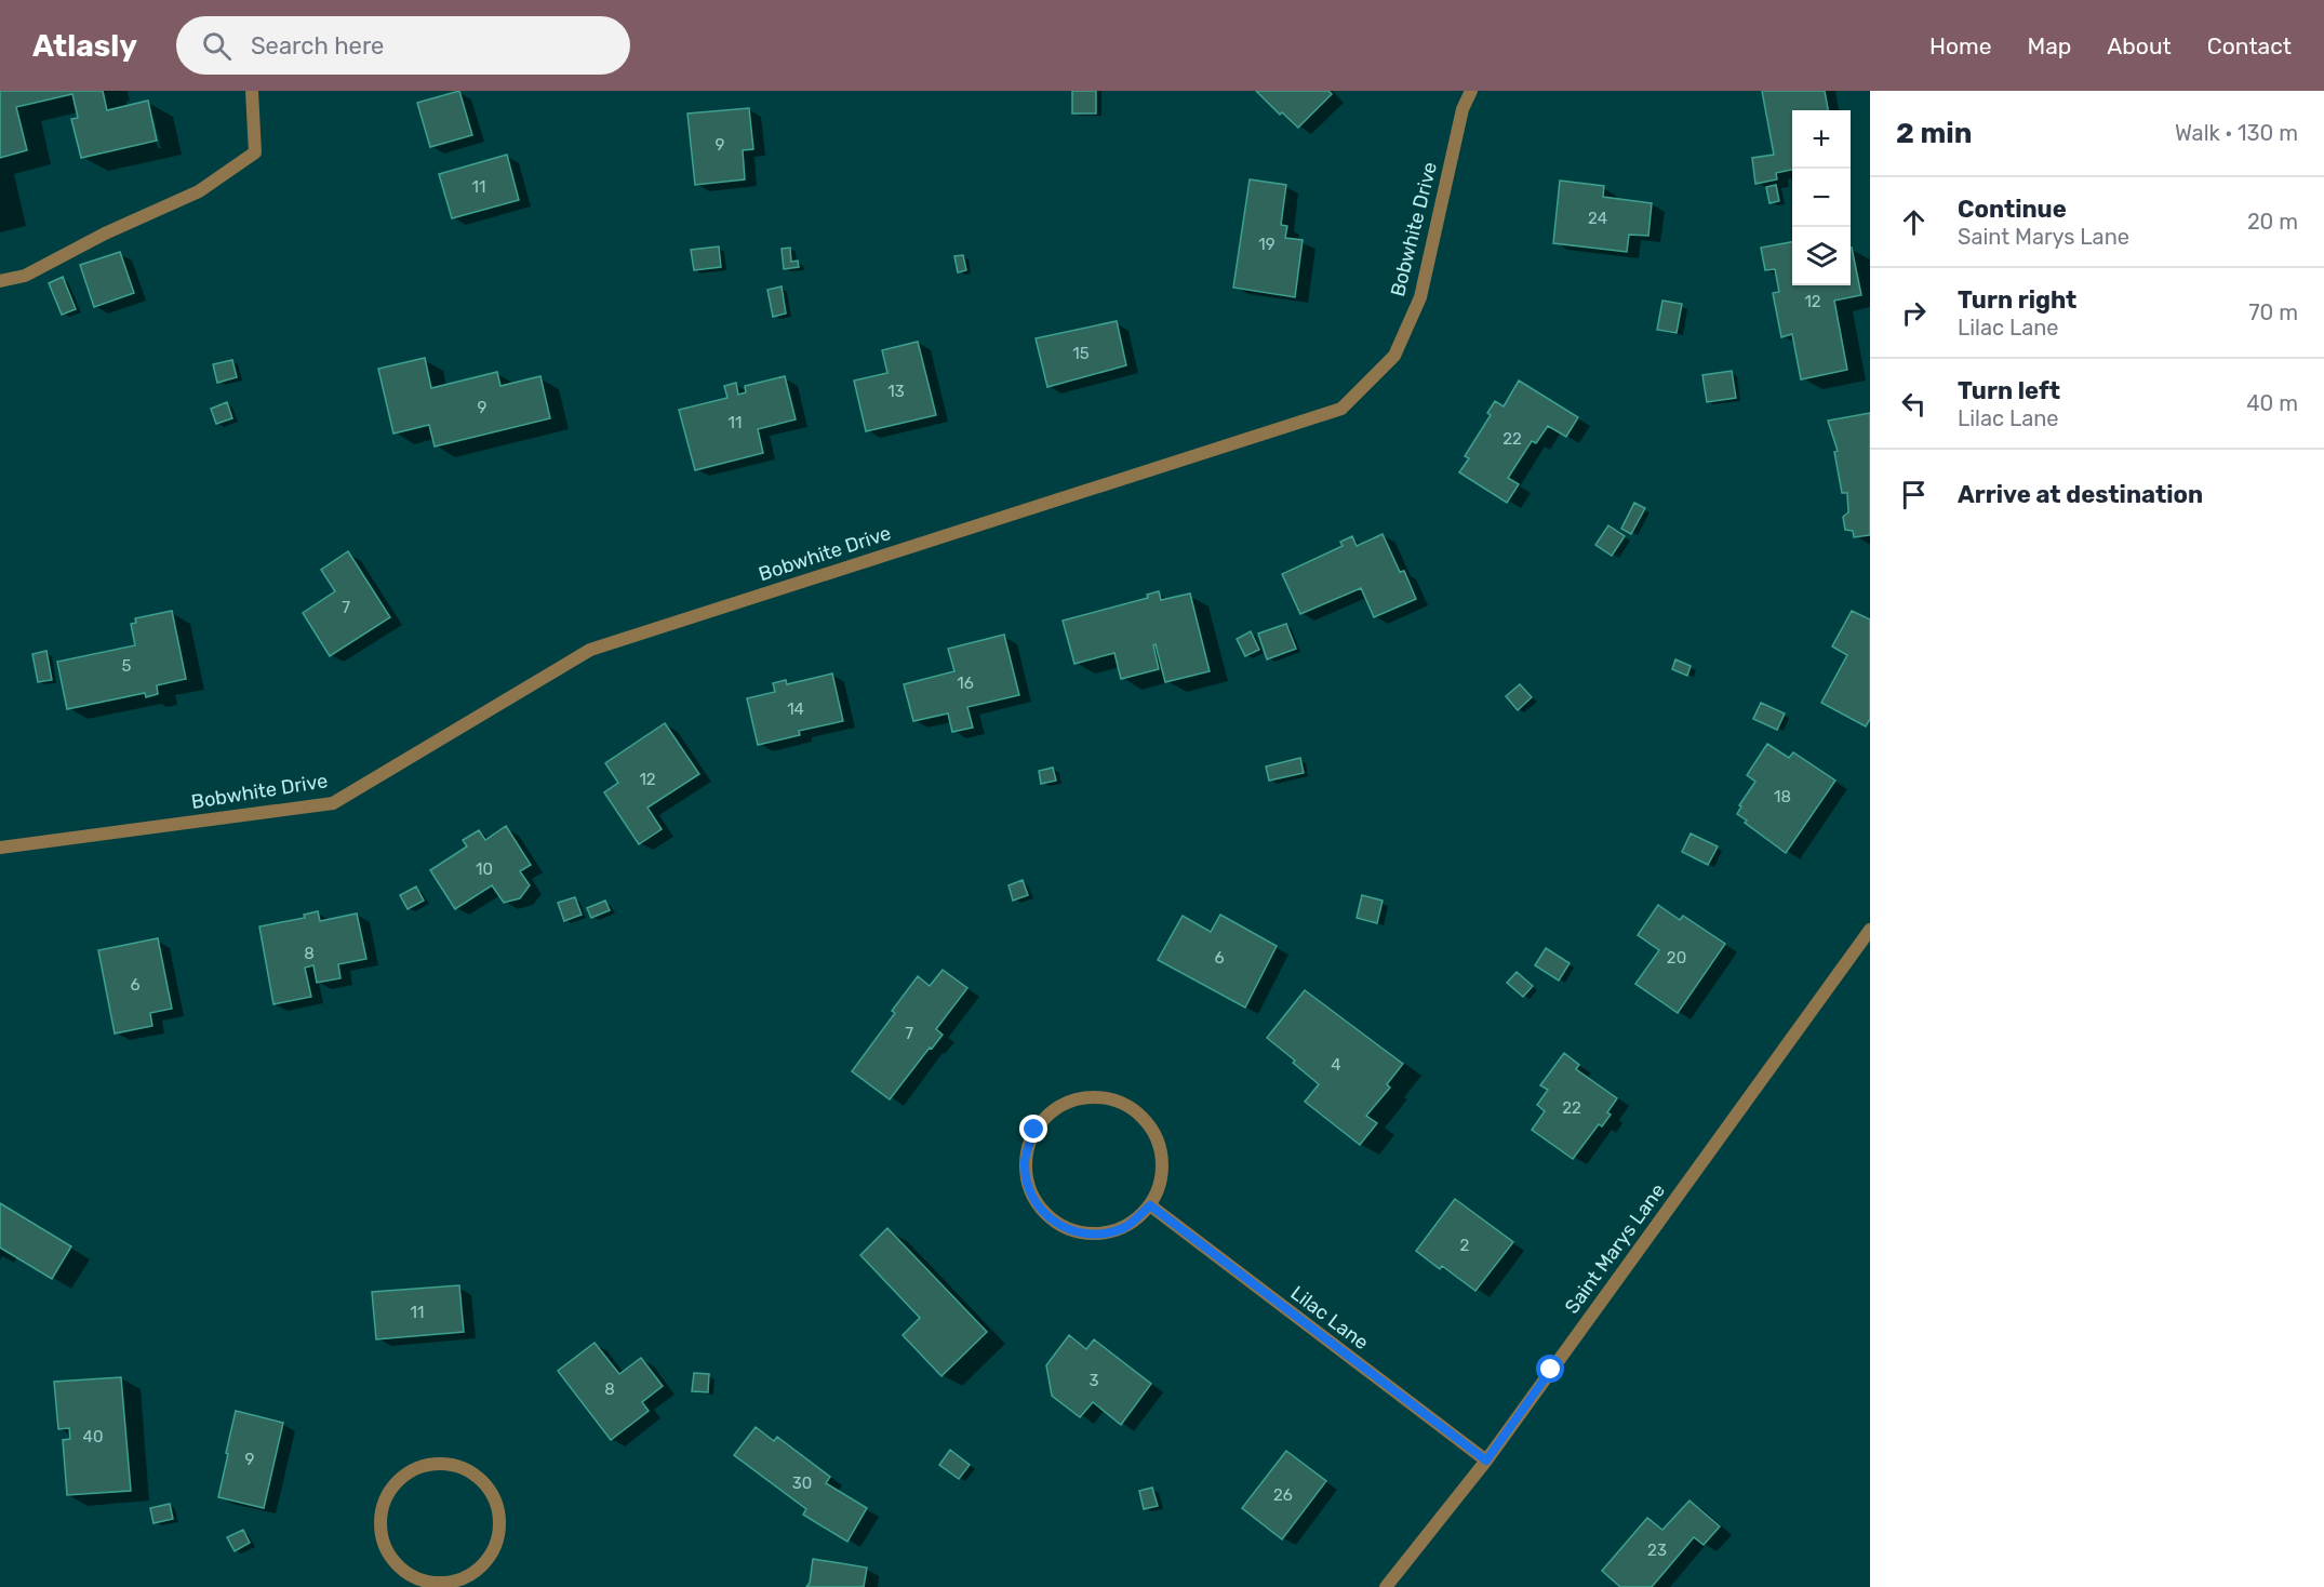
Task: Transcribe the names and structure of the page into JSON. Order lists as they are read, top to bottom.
{
  "streets": {
    "street": ["Bobwhite Drive", "Saint Marys Lane", "Lilac Lane"]
  },
  "crossings": [
    ["Saint Marys Lane", "Lilac Lane"]
  ],
  "house_numbers": [
    "9",
    "11",
    "24",
    "19",
    "12",
    "15",
    "13",
    "9",
    "11",
    "22",
    "7",
    "5",
    "16",
    "14",
    "12",
    "18",
    "10",
    "8",
    "6",
    "20",
    "6",
    "7",
    "4",
    "22",
    "2",
    "11",
    "3",
    "8",
    "40",
    "9",
    "30",
    "26",
    "23"
  ],
  "page": {
    "header": "Atlasly",
    "search": "Search here",
    "nav": [
      "Home",
      "Map",
      "About",
      "Contact"
    ],
    "heading": ["2 min", "Walk · 130 m"],
    "map_buttons": ["+", "−"],
    "list": [
      ["Continue", "Saint Marys Lane", "20 m"],
      ["Turn right", "Lilac Lane", "70 m"],
      ["Turn left", "Lilac Lane", "40 m"],
      "Arrive at destination"
    ]
  }
}
